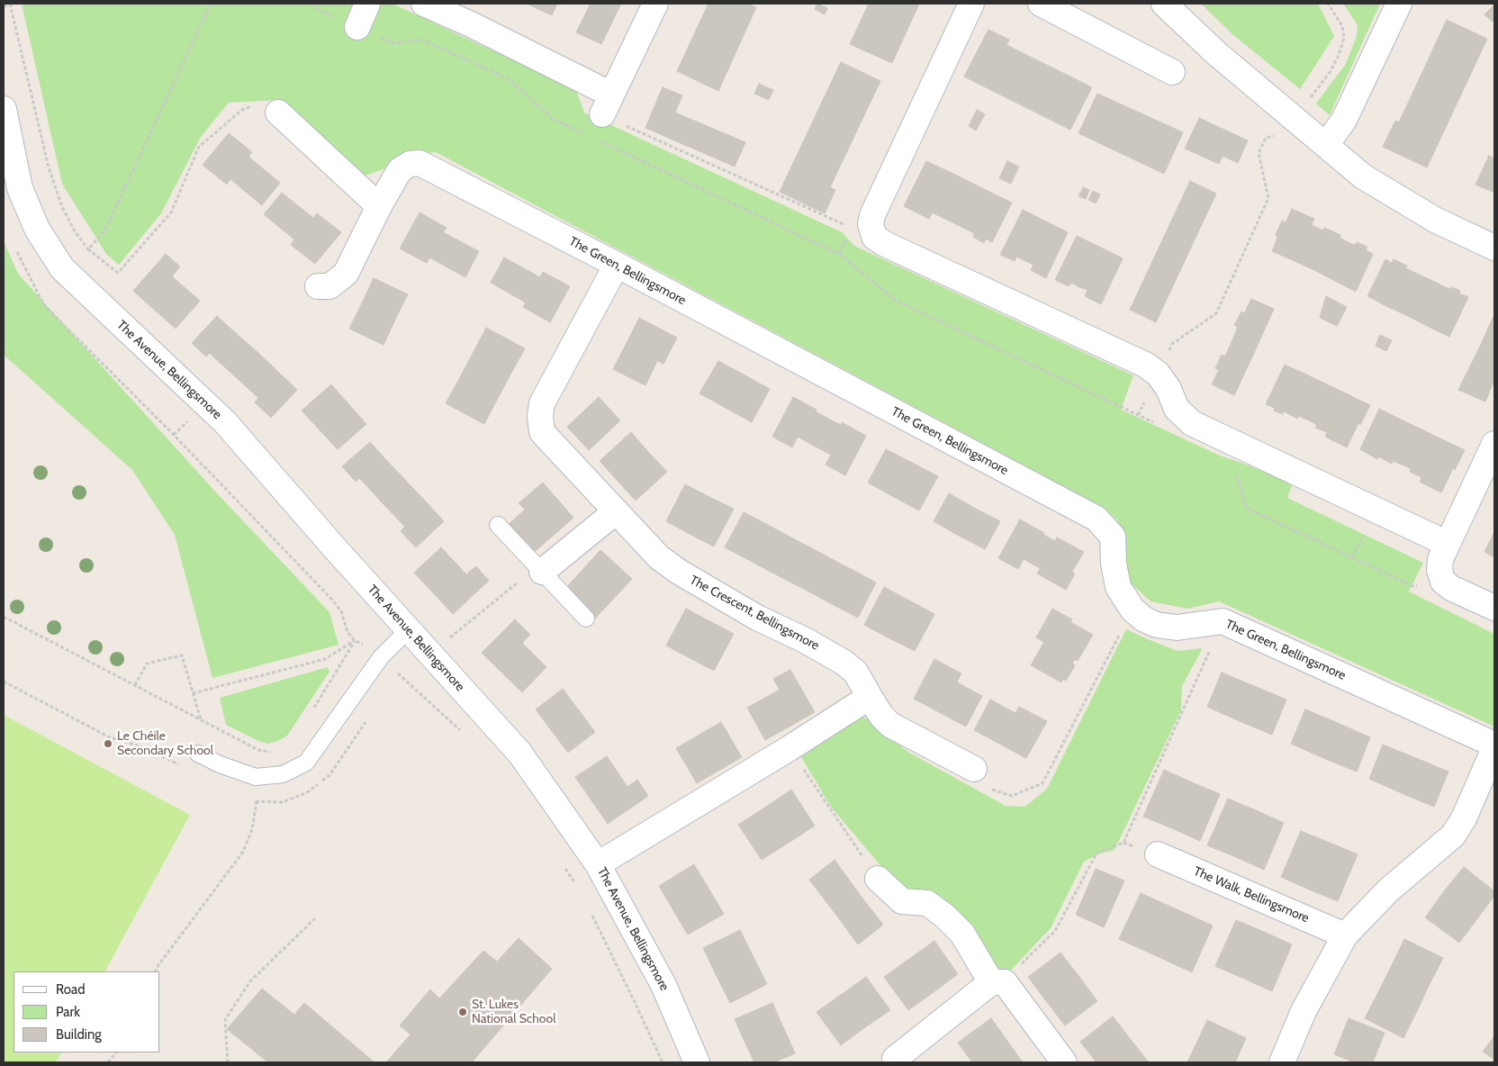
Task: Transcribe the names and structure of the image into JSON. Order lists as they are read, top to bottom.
{
  "streets": {
    "street": [
      "The Green, Bellingsmore",
      "The Avenue, Bellingsmore",
      "The Crescent, Bellingsmore",
      "The Walk, Bellingsmore"
    ]
  },
  "crossings": [
    ["The Green, Bellingsmore", "The Crescent, Bellingsmore"]
  ],
  "places": ["Le Chéile Secondary School", "St. Lukes National School"],
  "legend": ["Road", "Park", "Building"]
}
